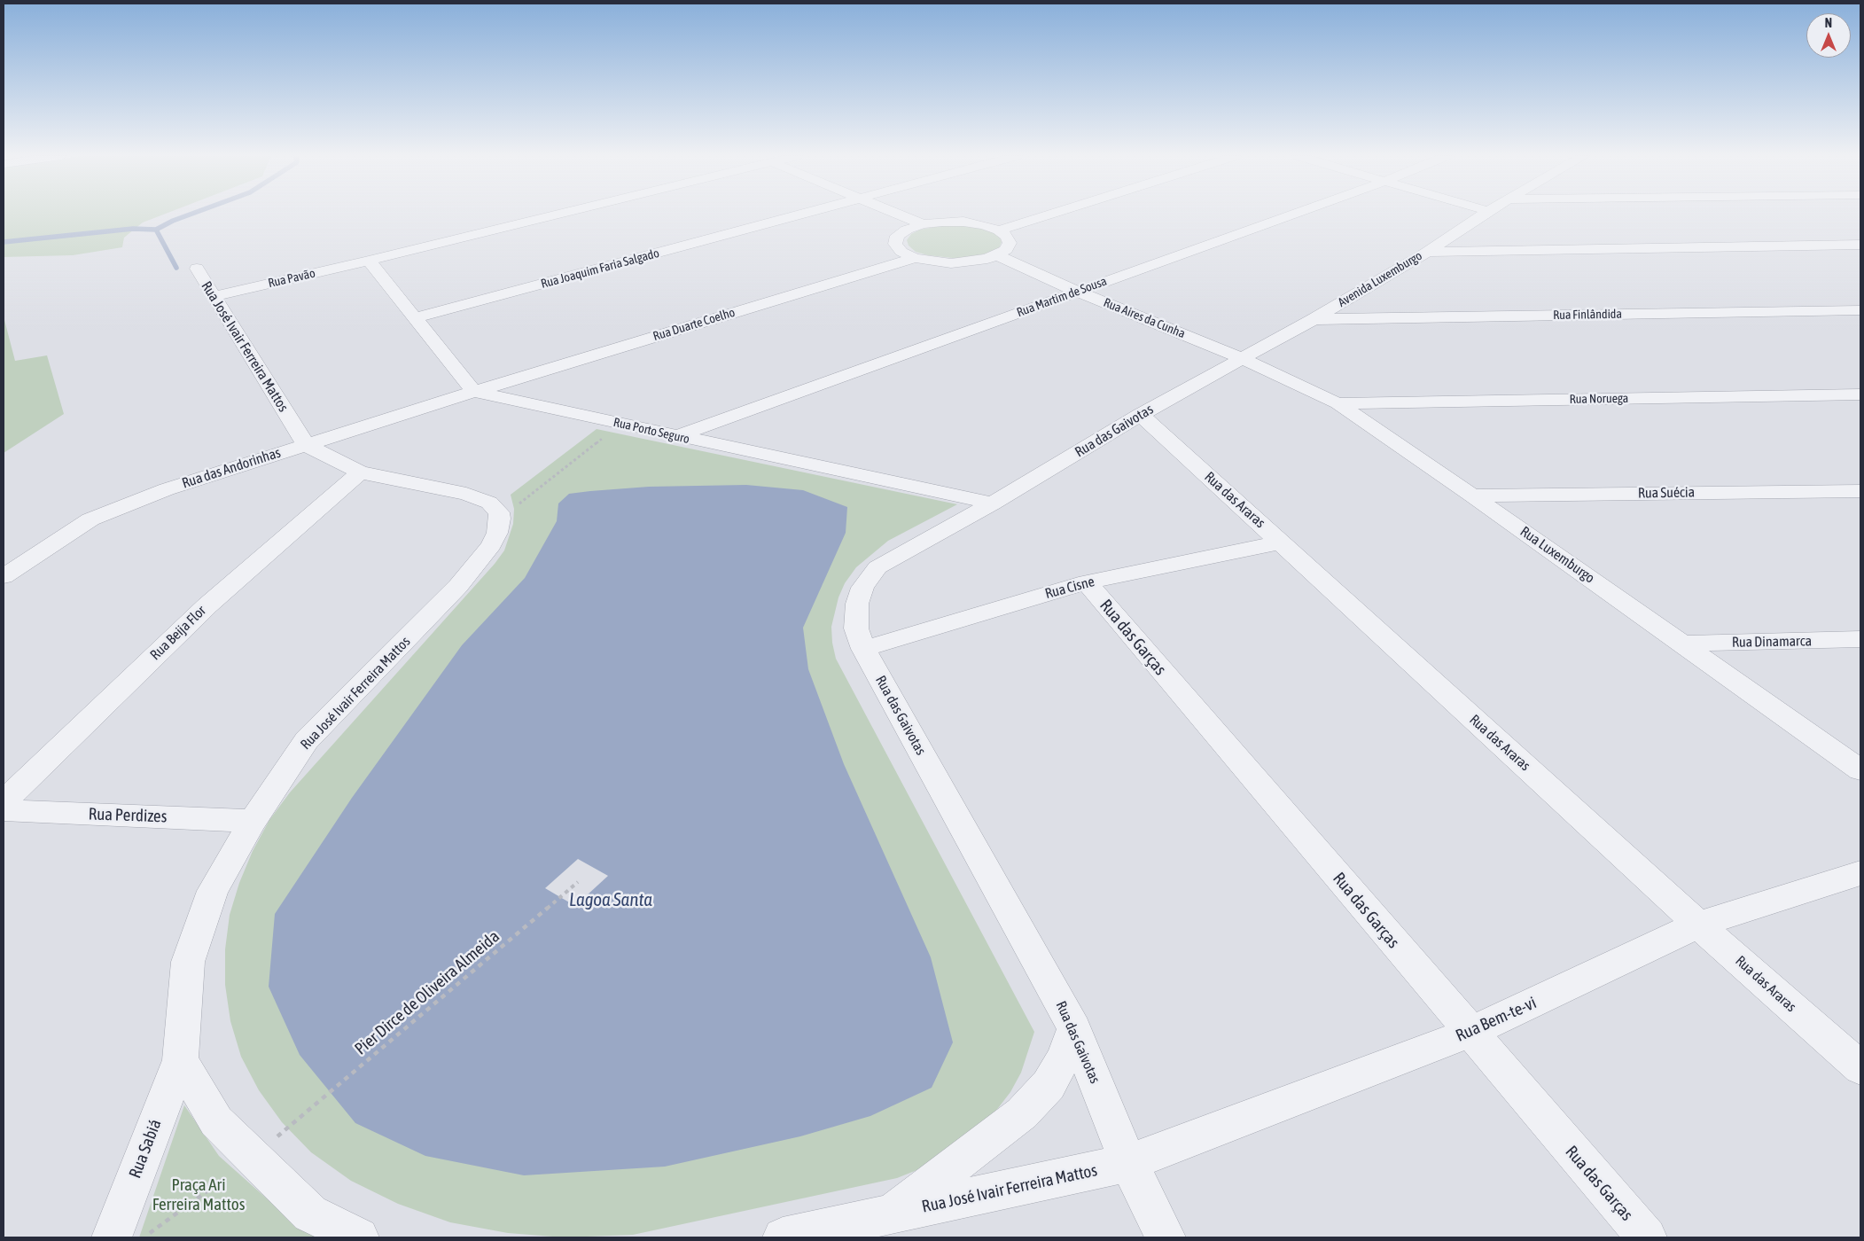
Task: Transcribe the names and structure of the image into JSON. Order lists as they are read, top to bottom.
{
  "streets": {
    "street": [
      "Rua Joaquim Faria Salgado",
      "Rua Pavão",
      "Avenida Luxemburgo",
      "Rua Martim de Sousa",
      "Rua Finlândida",
      "Rua Aires da Cunha",
      "Rua Duarte Coelho",
      "Rua José Ivair Ferreira Mattos",
      "Rua Noruega",
      "Rua Porto Seguro",
      "Rua das Gaivotas",
      "Rua das Andorinhas",
      "Rua Suécia",
      "Rua das Araras",
      "Rua Luxemburgo",
      "Rua Cisne",
      "Rua Beija Flor",
      "Rua das Garças",
      "Rua Dinamarca",
      "Rua Perdizes",
      "Rua Bem-te-vi",
      "Rua Sabiá"
    ],
    "path": ["Pier Dirce de Oliveira Almeida"]
  },
  "crossings": [
    ["Rua Pavão", "Rua José Ivair Ferreira Mattos"],
    ["Avenida Luxemburgo", "Rua Finlândida"],
    ["Avenida Luxemburgo", "Rua Aires da Cunha"],
    ["Avenida Luxemburgo", "Rua das Gaivotas"],
    ["Avenida Luxemburgo", "Rua Luxemburgo"],
    ["Rua Martim de Sousa", "Rua Aires da Cunha"],
    ["Rua Martim de Sousa", "Rua Porto Seguro"],
    ["Rua Aires da Cunha", "Rua das Gaivotas"],
    ["Rua Aires da Cunha", "Rua Luxemburgo"],
    ["Rua Duarte Coelho", "Rua Porto Seguro"],
    ["Rua Duarte Coelho", "Rua das Andorinhas"],
    ["Rua José Ivair Ferreira Mattos", "Rua das Gaivotas"],
    ["Rua José Ivair Ferreira Mattos", "Rua das Andorinhas"],
    ["Rua José Ivair Ferreira Mattos", "Rua Perdizes"],
    ["Rua José Ivair Ferreira Mattos", "Rua Bem-te-vi"],
    ["Rua José Ivair Ferreira Mattos", "Rua Sabiá"],
    ["Rua Noruega", "Rua Luxemburgo"],
    ["Rua Porto Seguro", "Rua das Gaivotas"],
    ["Rua Porto Seguro", "Rua das Andorinhas"],
    ["Rua das Gaivotas", "Rua das Araras"],
    ["Rua das Gaivotas", "Rua Luxemburgo"],
    ["Rua das Gaivotas", "Rua Cisne"],
    ["Rua das Gaivotas", "Rua Bem-te-vi"],
    ["Rua Suécia", "Rua Luxemburgo"],
    ["Rua das Araras", "Rua Cisne"],
    ["Rua das Araras", "Rua Bem-te-vi"],
    ["Rua Luxemburgo", "Rua Dinamarca"],
    ["Rua Cisne", "Rua das Garças"],
    ["Rua das Garças", "Rua Bem-te-vi"]
  ],
  "water": ["Lagoa Santa"],
  "parks": ["Praça Ari Ferreira Mattos"],
  "north": "top"
}
